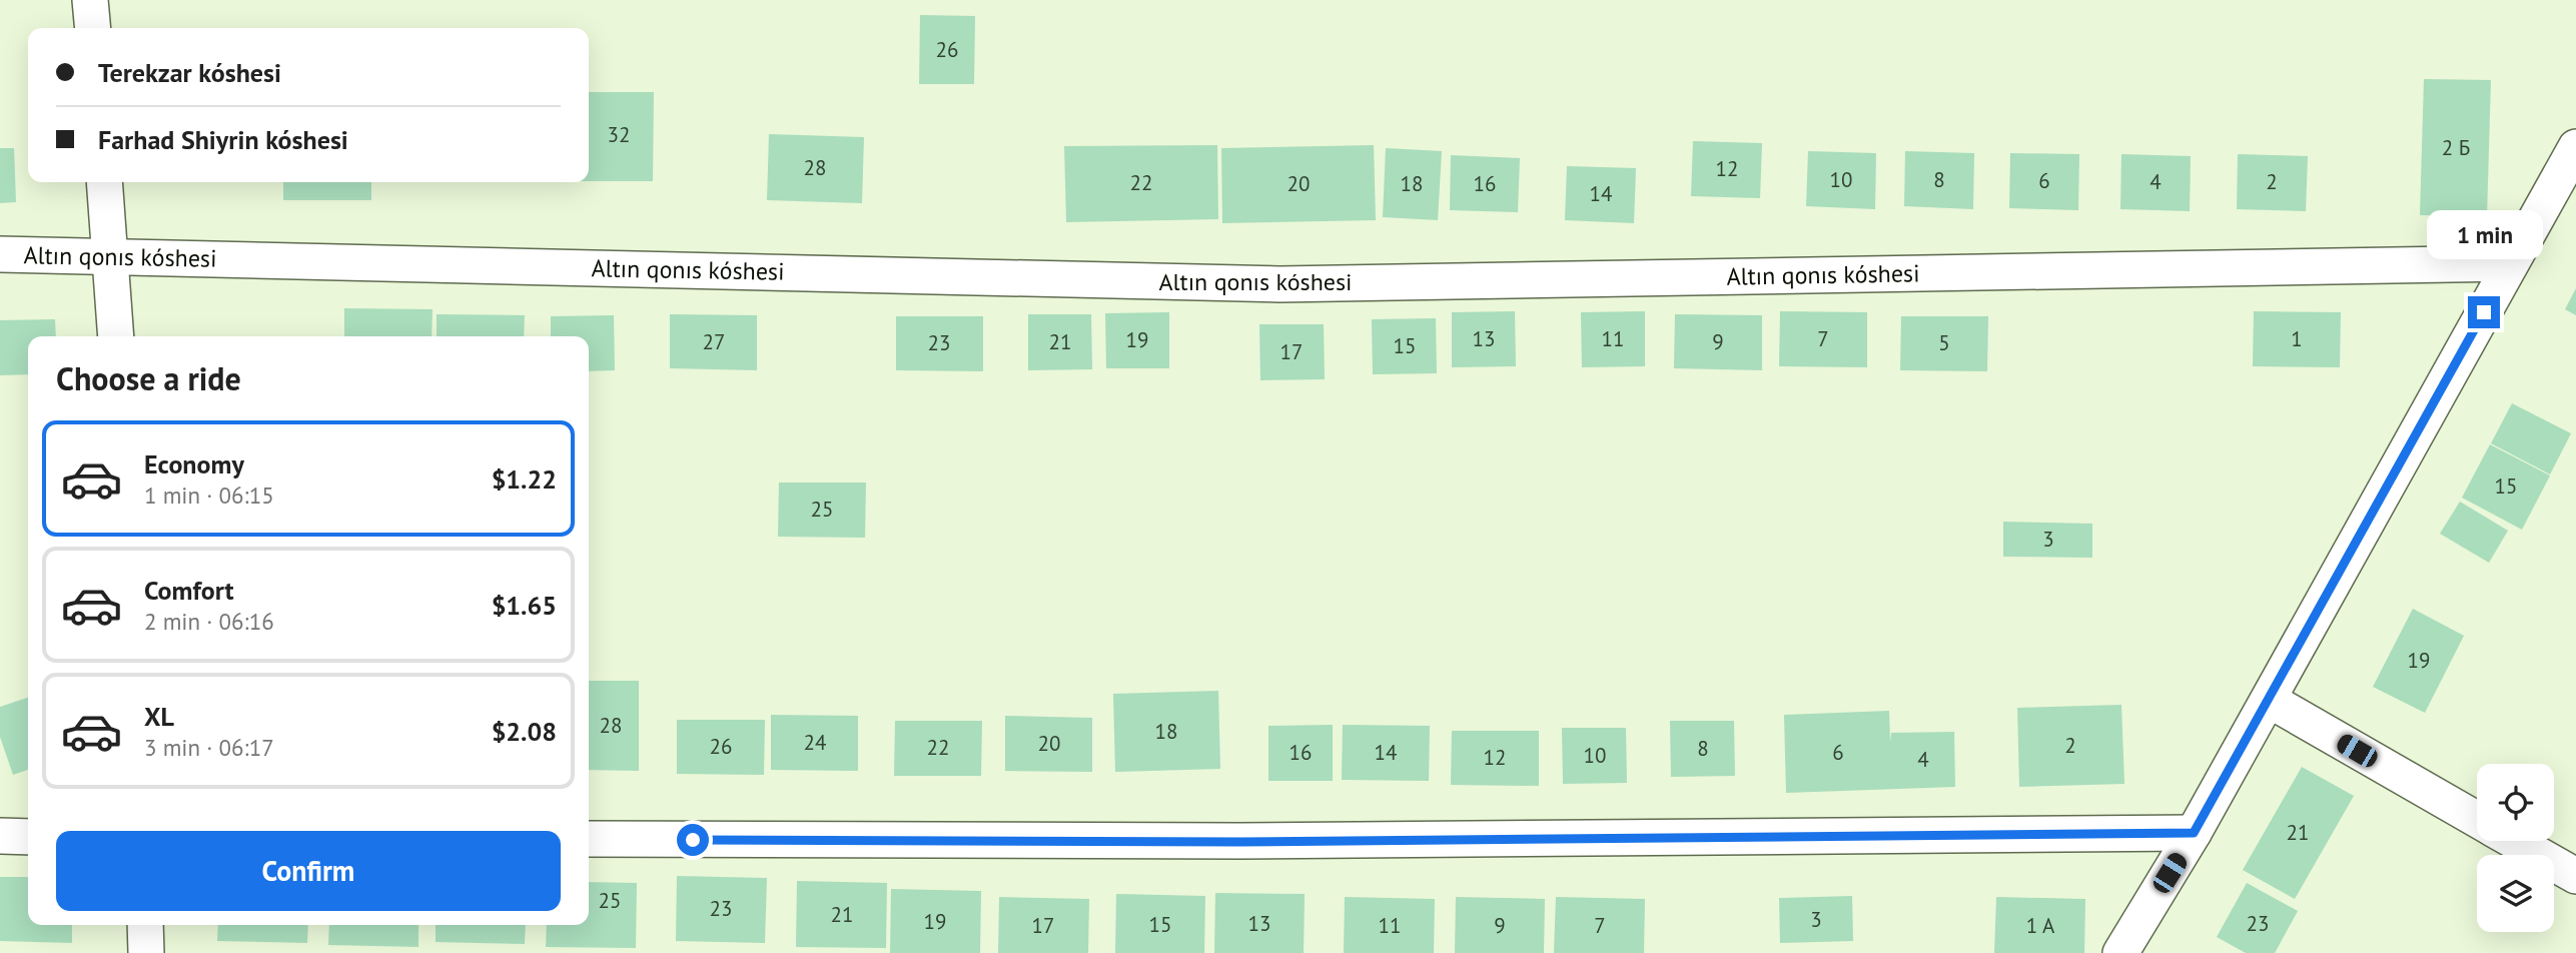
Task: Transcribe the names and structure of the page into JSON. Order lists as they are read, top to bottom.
{
  "streets": {
    "street": ["Altın qonıs kóshesi"]
  },
  "house_numbers": [
    "26",
    "32",
    "2 Б",
    "28",
    "12",
    "10",
    "8",
    "6",
    "4",
    "2",
    "22",
    "20",
    "18",
    "16",
    "14",
    "13",
    "11",
    "7",
    "1",
    "19",
    "27",
    "21",
    "9",
    "23",
    "5",
    "15",
    "17",
    "15",
    "25",
    "3",
    "19",
    "28",
    "18",
    "24",
    "20",
    "2",
    "26",
    "22",
    "8",
    "16",
    "14",
    "6",
    "10",
    "12",
    "4",
    "21",
    "25",
    "23",
    "21",
    "3",
    "19",
    "13",
    "23",
    "15",
    "17",
    "11",
    "9",
    "7",
    "1 А"
  ],
  "page": {
    "banner": ["Terekzar kóshesi", "Farhad Shiyrin kóshesi"],
    "bubble": "1 min",
    "heading": "Choose a ride",
    "list": [
      {
        "name": "Economy",
        "note": "1 min · 06:15",
        "value": "$1.22"
      },
      {
        "name": "Comfort",
        "note": "2 min · 06:16",
        "value": "$1.65"
      },
      {
        "name": "XL",
        "note": "3 min · 06:17",
        "value": "$2.08"
      }
    ],
    "buttons": "Confirm"
  }
}
